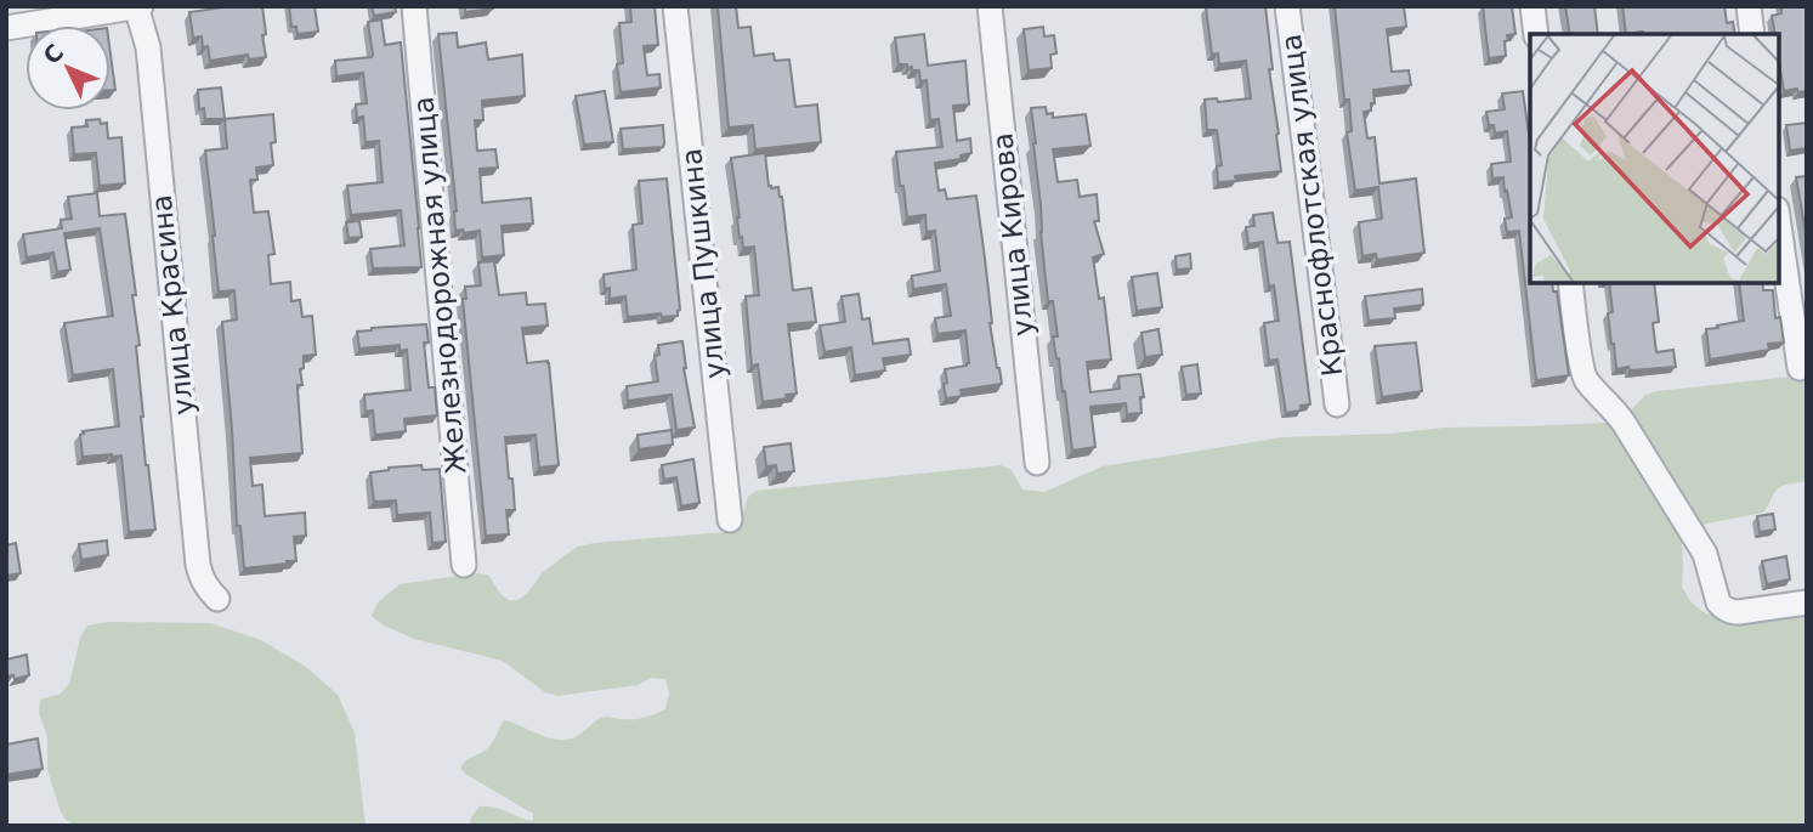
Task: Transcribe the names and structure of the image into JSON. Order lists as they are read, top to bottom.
{
  "streets": {
    "street": [
      "Краснофлотская улица",
      "улица Кирова",
      "улица Пушкина",
      "Железнодорожная улица",
      "улица Красина"
    ]
  },
  "north": "top left"
}
